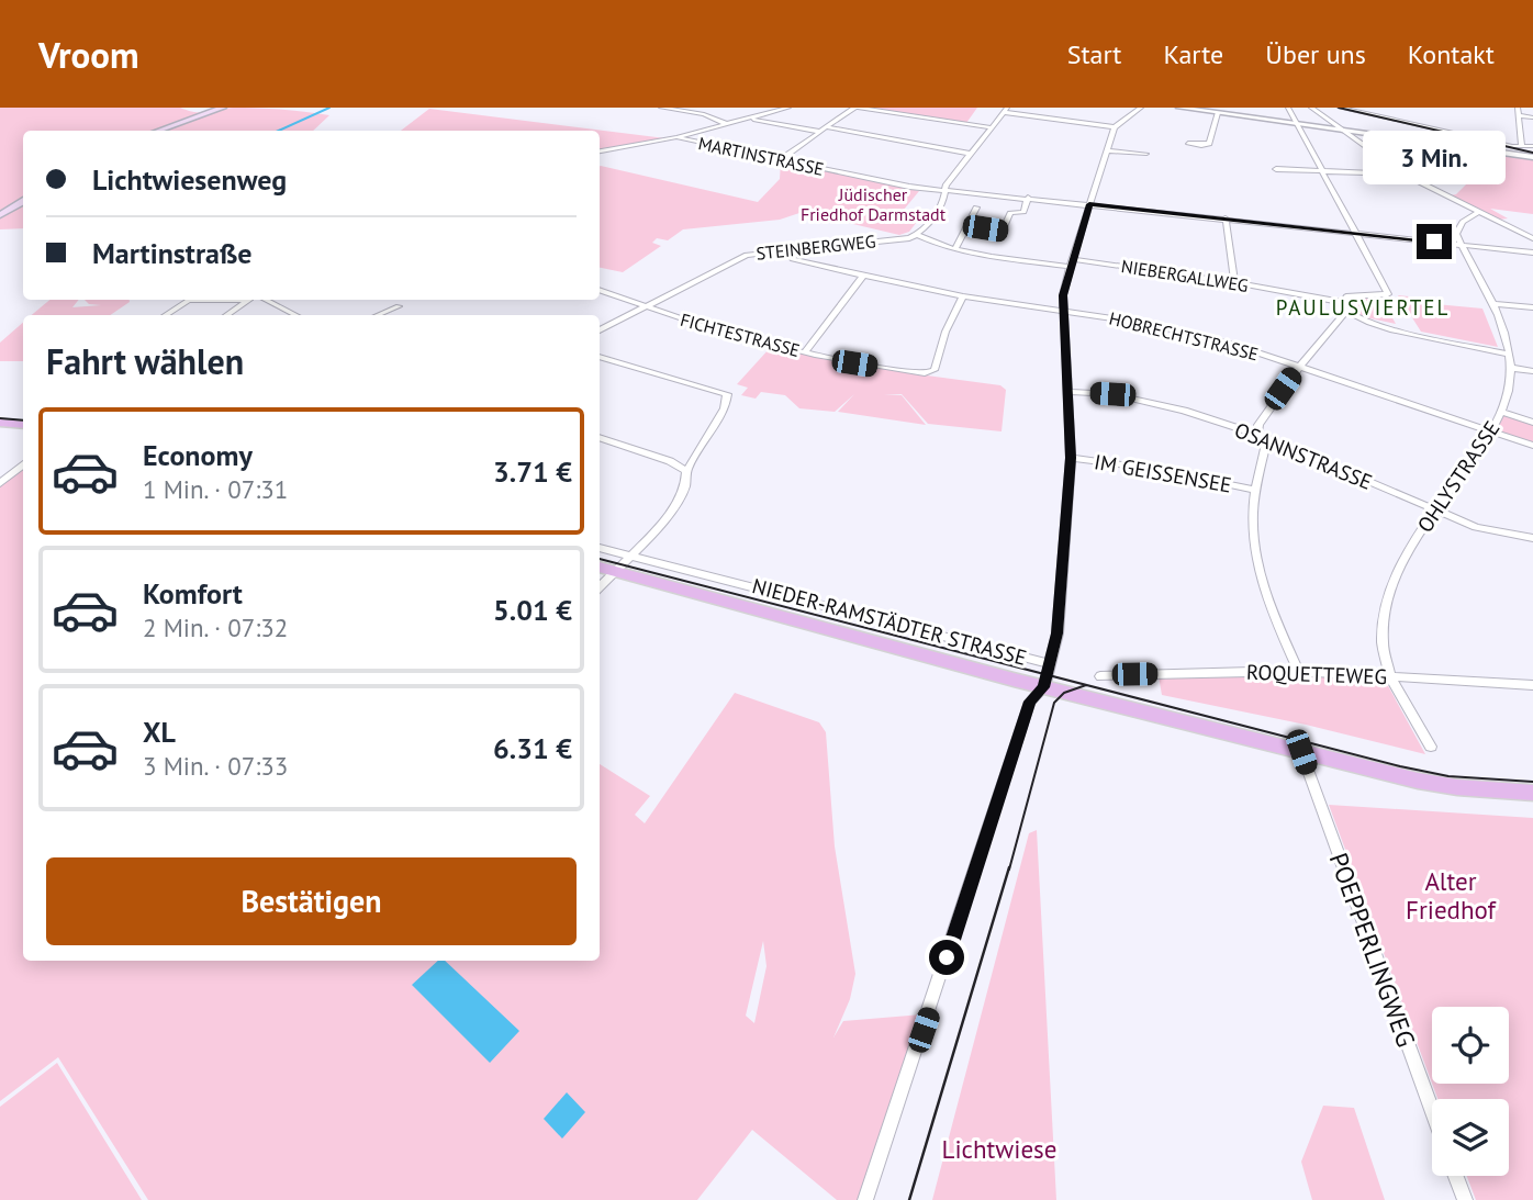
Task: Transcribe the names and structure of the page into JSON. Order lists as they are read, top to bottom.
{
  "streets": {
    "main road": ["NIEDER-RAMSTÄDTER STRASSE"],
    "street": [
      "MARTINSTRASSE",
      "STEINBERGWEG",
      "NIEBERGALLWEG",
      "FICHTESTRASSE",
      "HOBRECHTSTRASSE",
      "OSANNSTRASSE",
      "IM GEISSENSEE",
      "OHLYSTRASSE",
      "ROQUETTEWEG",
      "POEPPERLINGWEG"
    ]
  },
  "crossings": [
    ["MARTINSTRASSE", "NIEBERGALLWEG"],
    ["MARTINSTRASSE", "OHLYSTRASSE"],
    ["STEINBERGWEG", "NIEBERGALLWEG"],
    ["STEINBERGWEG", "FICHTESTRASSE"],
    ["STEINBERGWEG", "HOBRECHTSTRASSE"],
    ["FICHTESTRASSE", "HOBRECHTSTRASSE"],
    ["HOBRECHTSTRASSE", "OHLYSTRASSE"],
    ["OSANNSTRASSE", "OHLYSTRASSE"],
    ["OHLYSTRASSE", "ROQUETTEWEG"],
    ["NIEDER-RAMSTÄDTER STRASSE", "POEPPERLINGWEG"]
  ],
  "districts": ["PAULUSVIERTEL"],
  "parks": ["Jüdischer Friedhof Darmstadt", "Alter Friedhof", "Lichtwiese"],
  "page": {
    "header": "Vroom",
    "nav": [
      "Start",
      "Karte",
      "Über uns",
      "Kontakt"
    ],
    "bubble": "3 Min.",
    "banner": ["Lichtwiesenweg", "Martinstraße"],
    "heading": "Fahrt wählen",
    "list": [
      {
        "name": "Economy",
        "note": "1 Min. · 07:31",
        "value": "3.71 €"
      },
      {
        "name": "Komfort",
        "note": "2 Min. · 07:32",
        "value": "5.01 €"
      },
      {
        "name": "XL",
        "note": "3 Min. · 07:33",
        "value": "6.31 €"
      }
    ],
    "buttons": "Bestätigen"
  }
}
